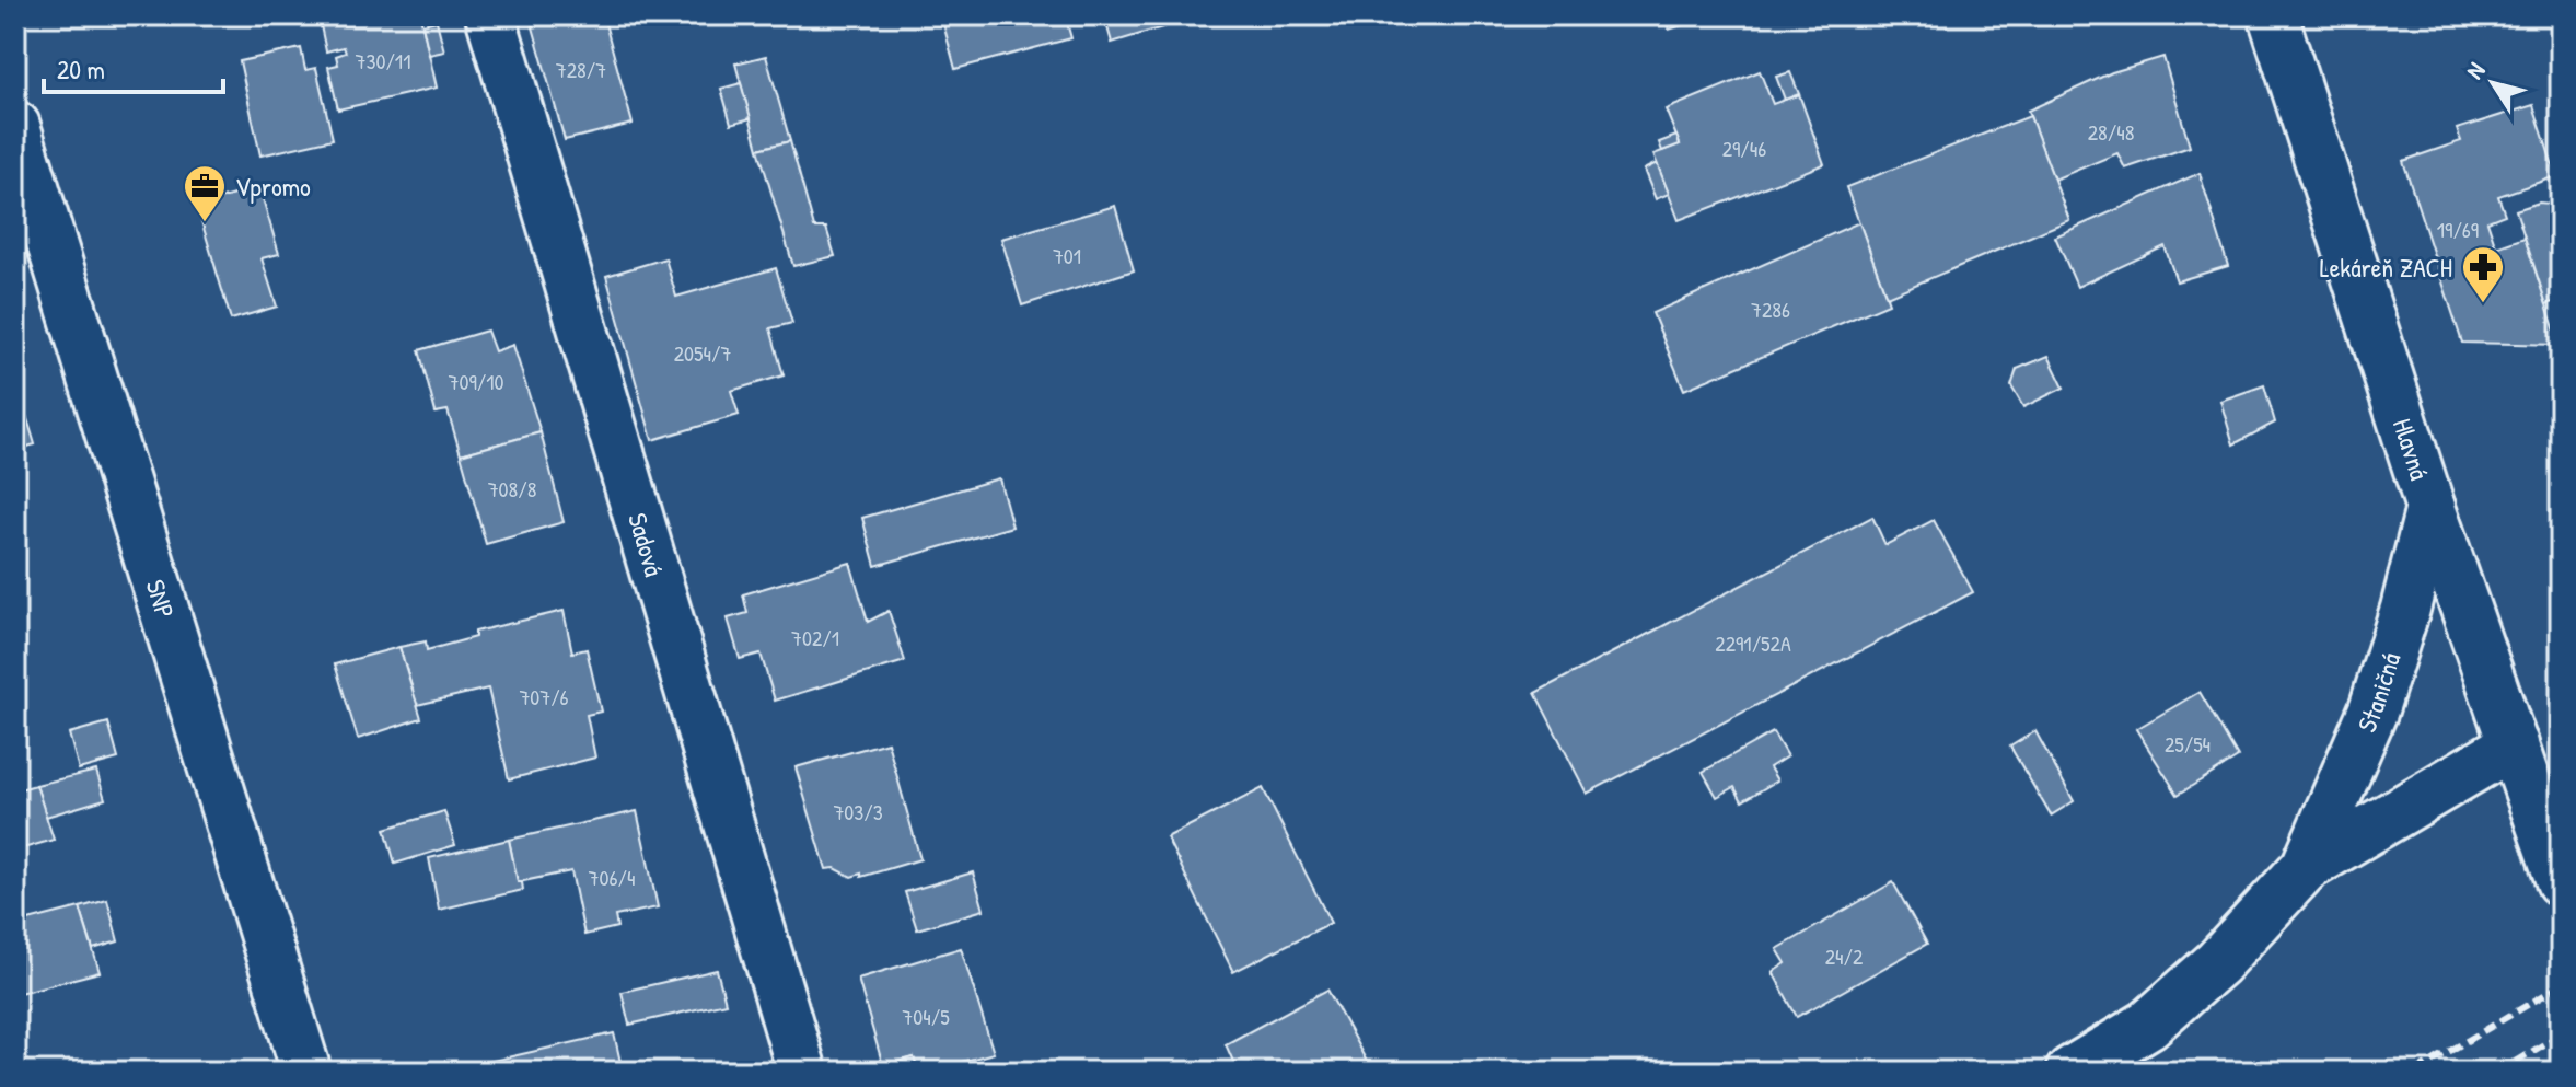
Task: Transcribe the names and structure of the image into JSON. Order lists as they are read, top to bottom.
{
  "streets": {
    "street": [
      "Hlavná",
      "Sadová",
      "SNP",
      "Staničná"
    ]
  },
  "crossings": [
    ["Hlavná", "Staničná"]
  ],
  "places": {
    "office": ["Vpromo"],
    "pharmacy": ["Lekáreň ZACH"]
  },
  "house_numbers": [
    "730/11",
    "728/7",
    "28/48",
    "29/46",
    "19/69",
    "701",
    "7286",
    "2054/7",
    "709/10",
    "708/8",
    "702/1",
    "2291/52A",
    "707/6",
    "25/54",
    "703/3",
    "706/4",
    "24/2",
    "704/5"
  ],
  "scale_bar": "20 m",
  "north": "top left"
}
